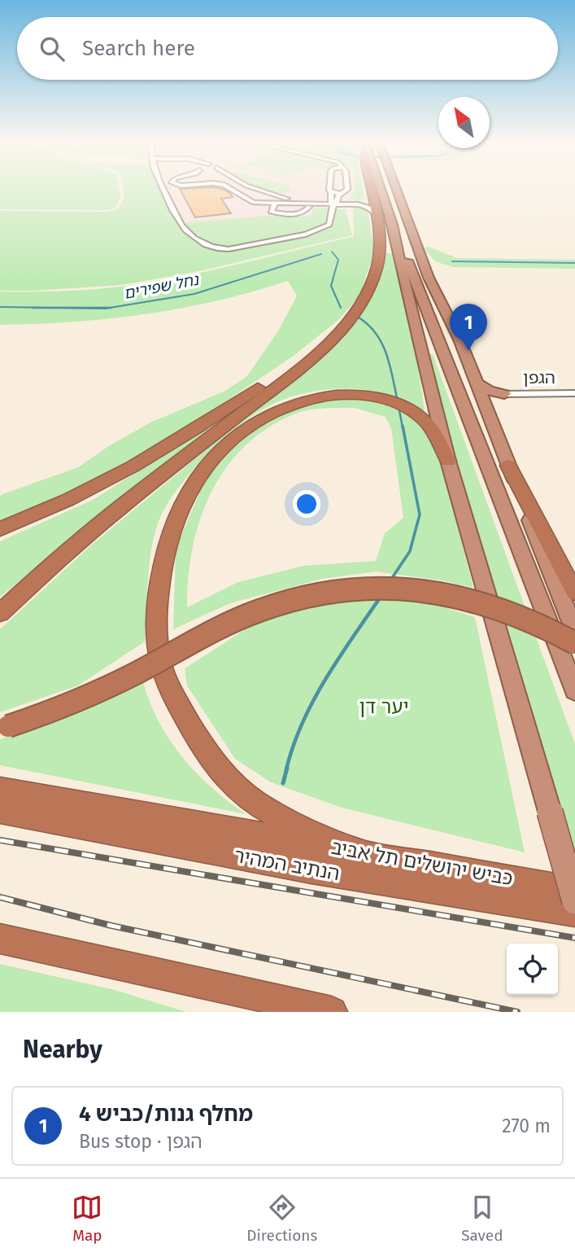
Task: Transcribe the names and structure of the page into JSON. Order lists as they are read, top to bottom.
{
  "streets": {
    "highway": ["כביש ירושלים תל אביב", "הנתיב המהיר"],
    "street": ["הגפן"]
  },
  "water": ["נחל שפירים"],
  "parks": ["יער דן"],
  "north": "top left",
  "page": {
    "search": "Search here",
    "pins": "1",
    "heading": "Nearby",
    "list": [
      {
        "mark": "1",
        "name": "מחלף גנות/כביש 4",
        "note": "Bus stop · הגפן",
        "value": "270 m"
      }
    ],
    "nav": ["Map", "Directions", "Saved"]
  }
}
